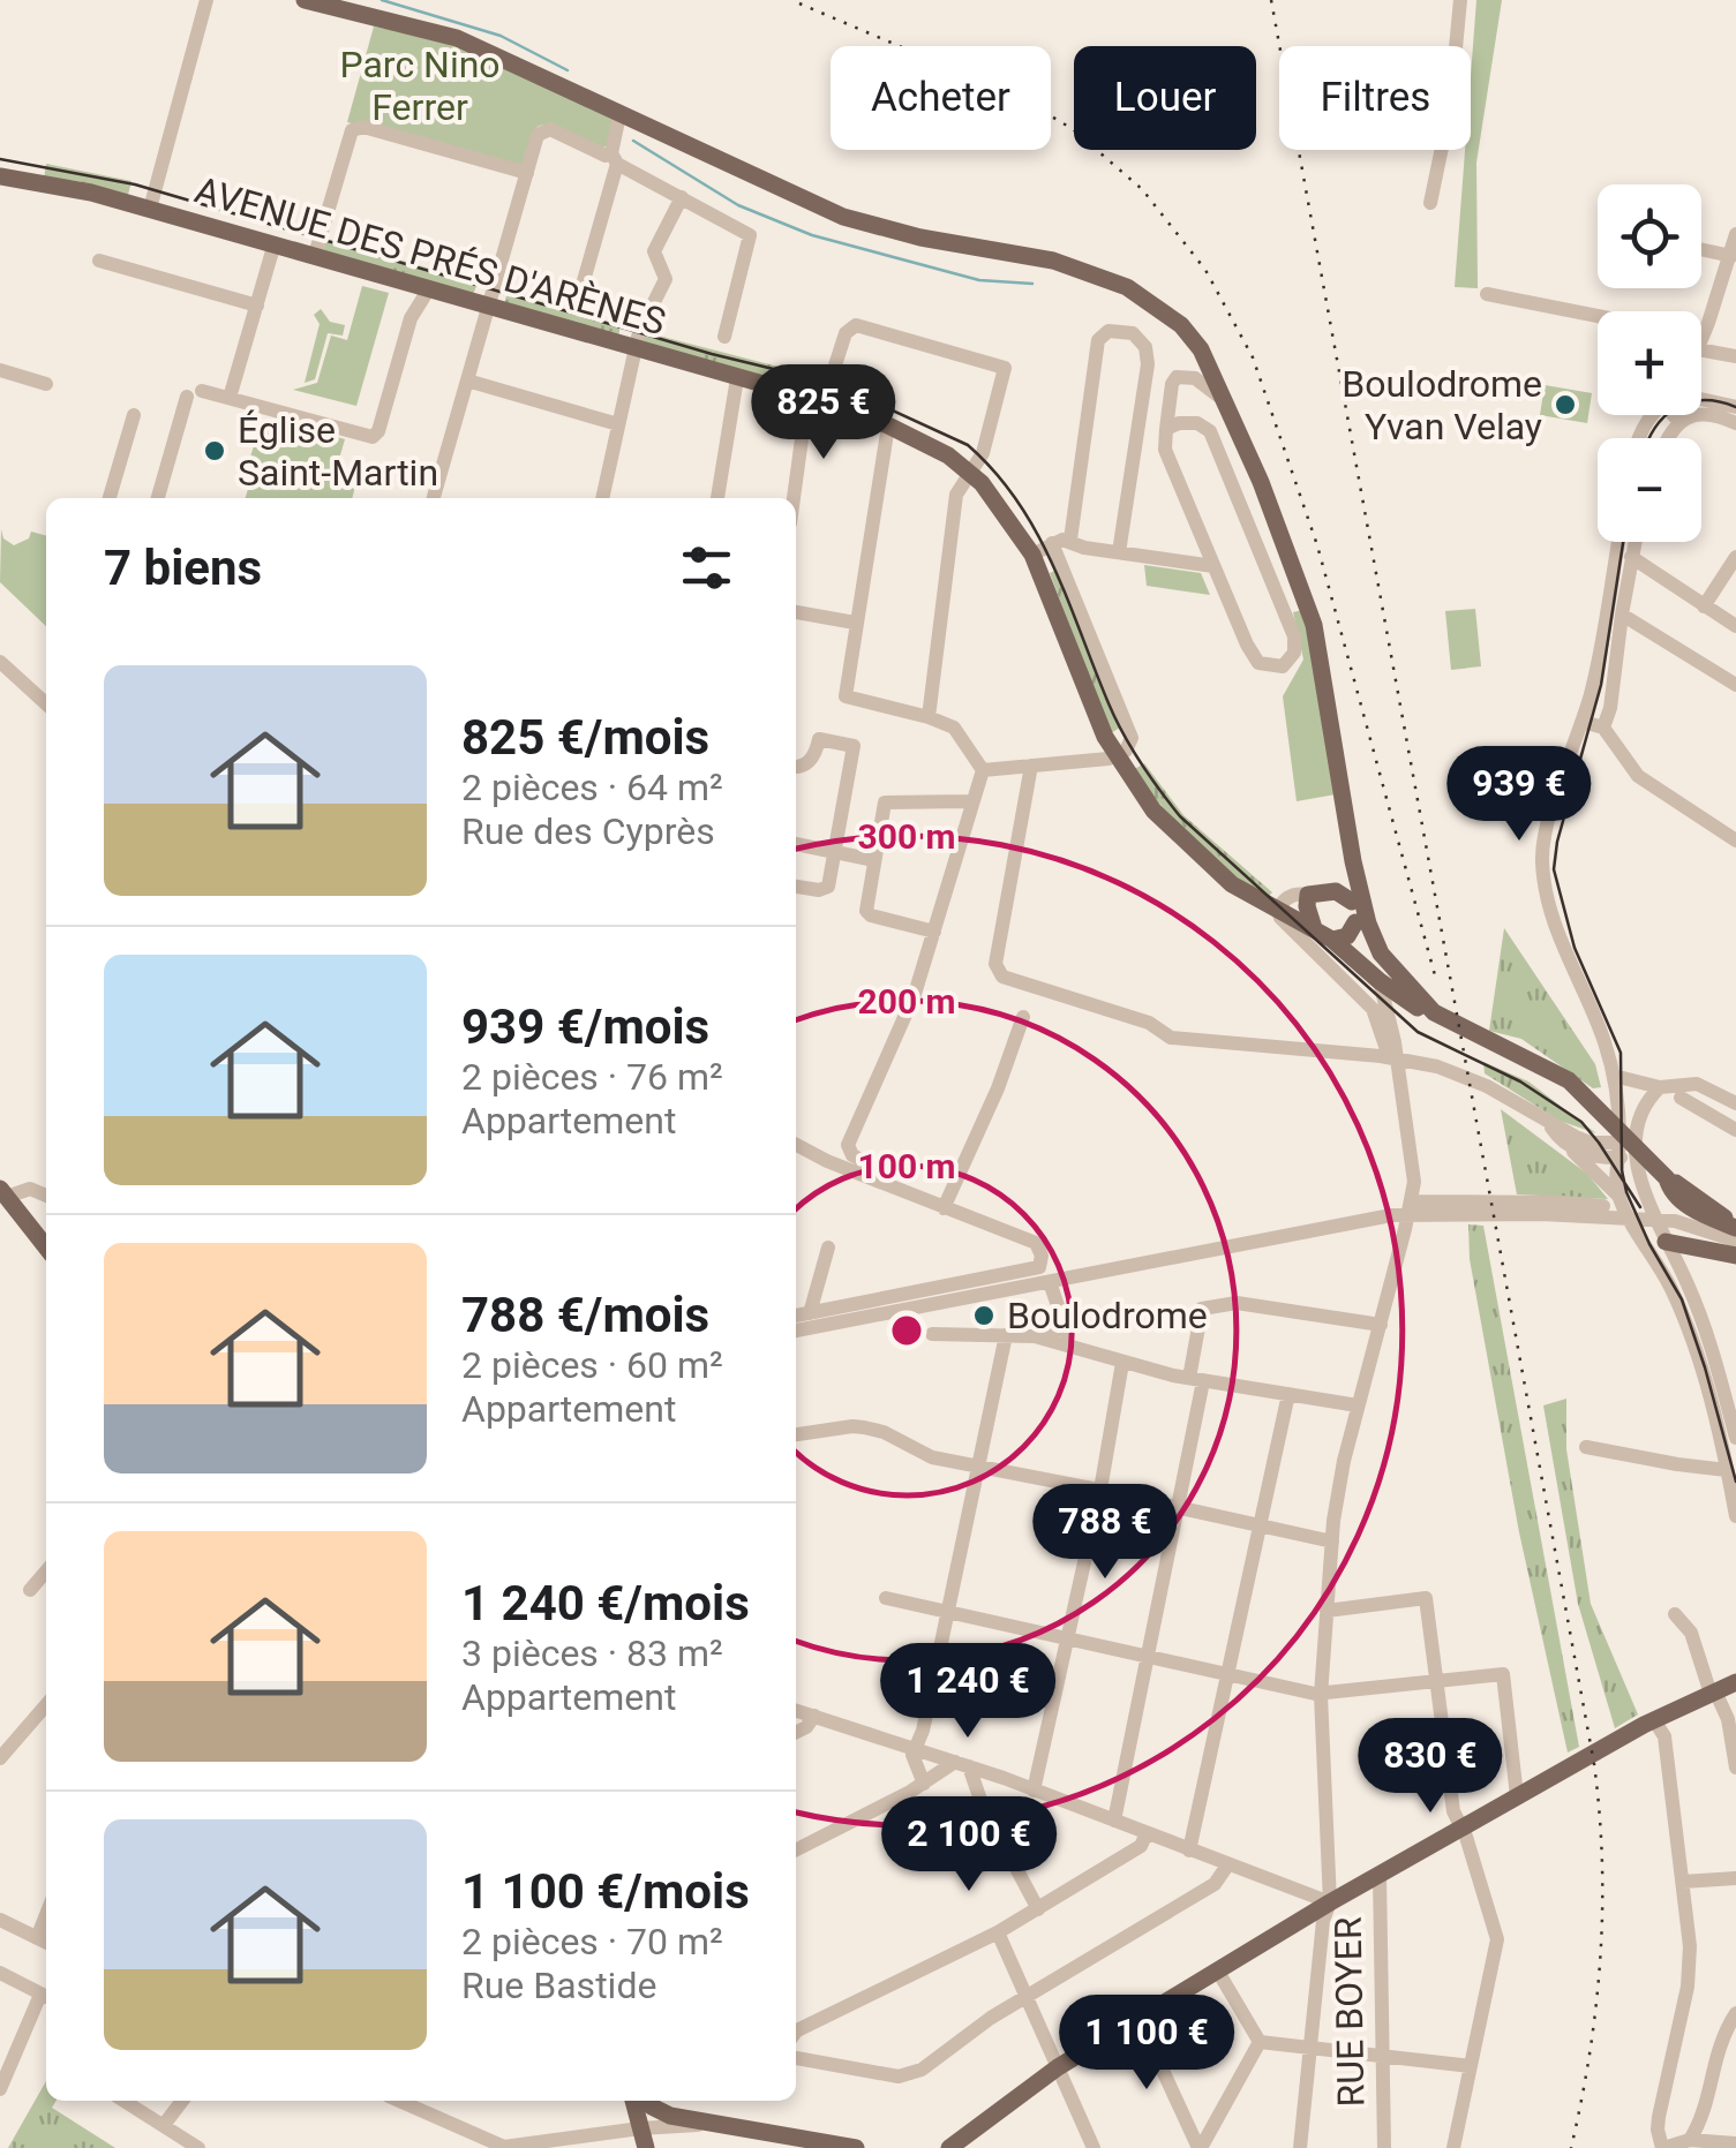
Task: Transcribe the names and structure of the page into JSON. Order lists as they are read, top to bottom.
{
  "streets": {
    "main road": ["AVENUE DES PRÉS D'ARÈNES"],
    "street": ["RUE BOYER"]
  },
  "parks": ["Parc Nino Ferrer"],
  "places": ["Boulodrome Yvan Velay", "Église Saint-Martin", "Boulodrome"],
  "page": {
    "chip": ["Acheter", "Louer", "Filtres"],
    "map_buttons": ["+", "−"],
    "price": [
      "825 €",
      "939 €",
      "788 €",
      "1 240 €",
      "830 €",
      "2 100 €",
      "1 100 €"
    ],
    "heading": "7 biens",
    "list": [
      {
        "name": "825 €/mois",
        "note": "2 pièces · 64 m² · Rue des Cyprès"
      },
      {
        "name": "939 €/mois",
        "note": "2 pièces · 76 m² · Appartement"
      },
      {
        "name": "788 €/mois",
        "note": "2 pièces · 60 m² · Appartement"
      },
      {
        "name": "1 240 €/mois",
        "note": "3 pièces · 83 m² · Appartement"
      },
      {
        "name": "1 100 €/mois",
        "note": "2 pièces · 70 m² · Rue Bastide"
      }
    ]
  },
  "rings": ["300 m", "200 m", "100 m"]
}
